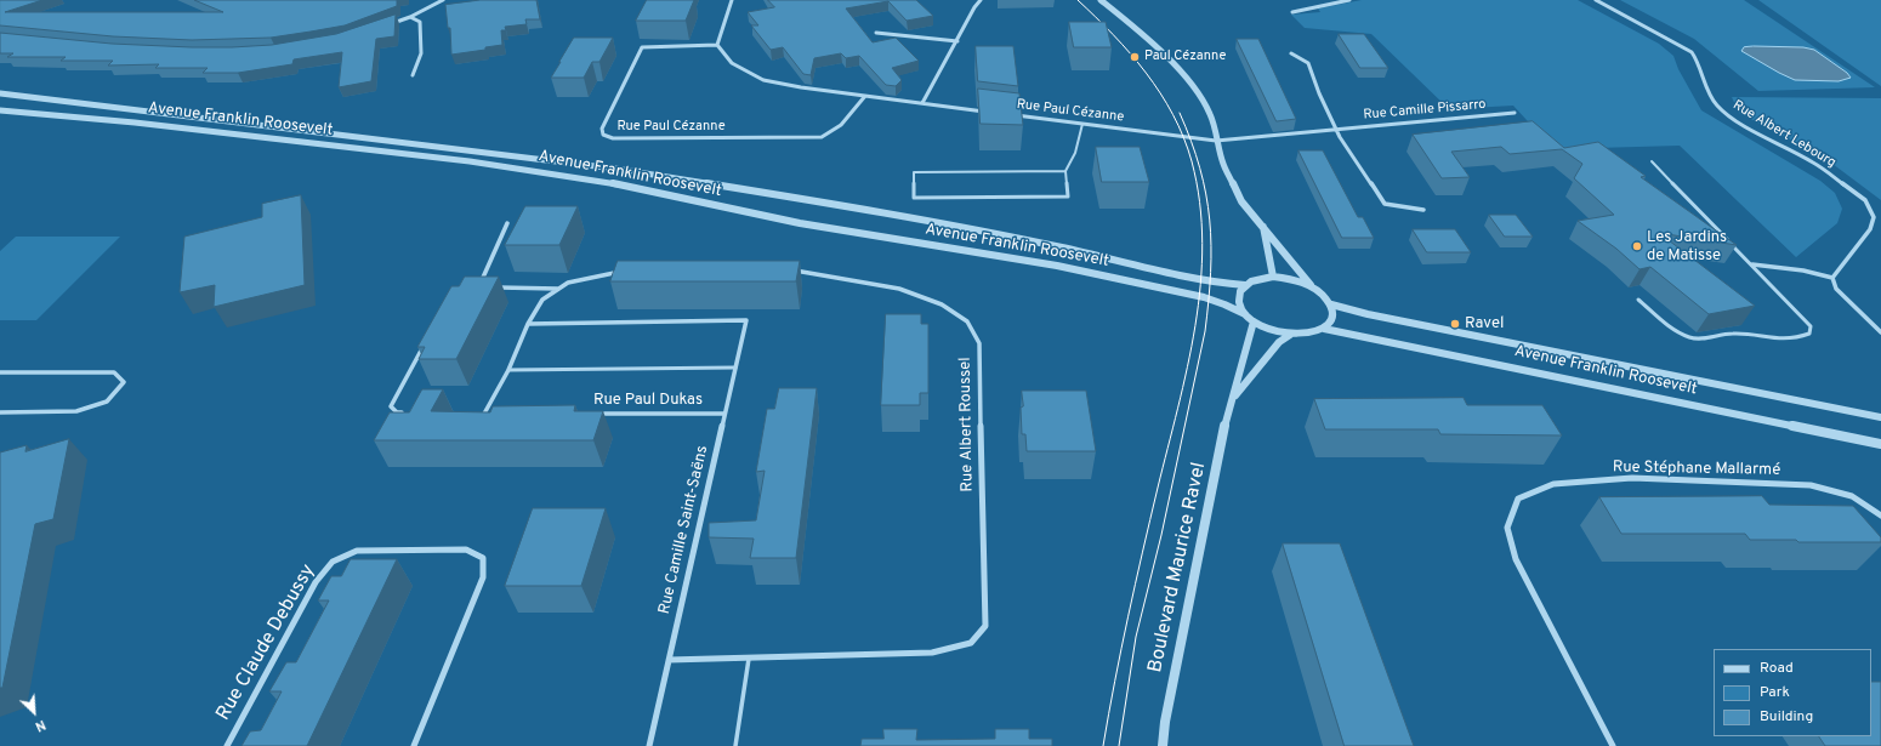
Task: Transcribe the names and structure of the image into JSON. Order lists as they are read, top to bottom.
{
  "streets": {
    "street": [
      "Rue Camille Pissarro",
      "Rue Paul Cézanne",
      "Avenue Franklin Roosevelt",
      "Rue Albert Lebourg",
      "Rue Paul Dukas",
      "Rue Albert Roussel",
      "Rue Stéphane Mallarmé",
      "Rue Camille Saint-Saëns",
      "Boulevard Maurice Ravel",
      "Rue Claude Debussy"
    ]
  },
  "crossings": [
    ["Rue Camille Pissarro", "Rue Paul Cézanne"],
    ["Avenue Franklin Roosevelt", "Boulevard Maurice Ravel"],
    ["Rue Paul Dukas", "Rue Camille Saint-Saëns"],
    ["Rue Albert Roussel", "Rue Camille Saint-Saëns"]
  ],
  "places": ["Paul Cézanne", "Les Jardins de Matisse", "Ravel"],
  "legend": ["Road", "Park", "Building"],
  "north": "bottom right"
}
